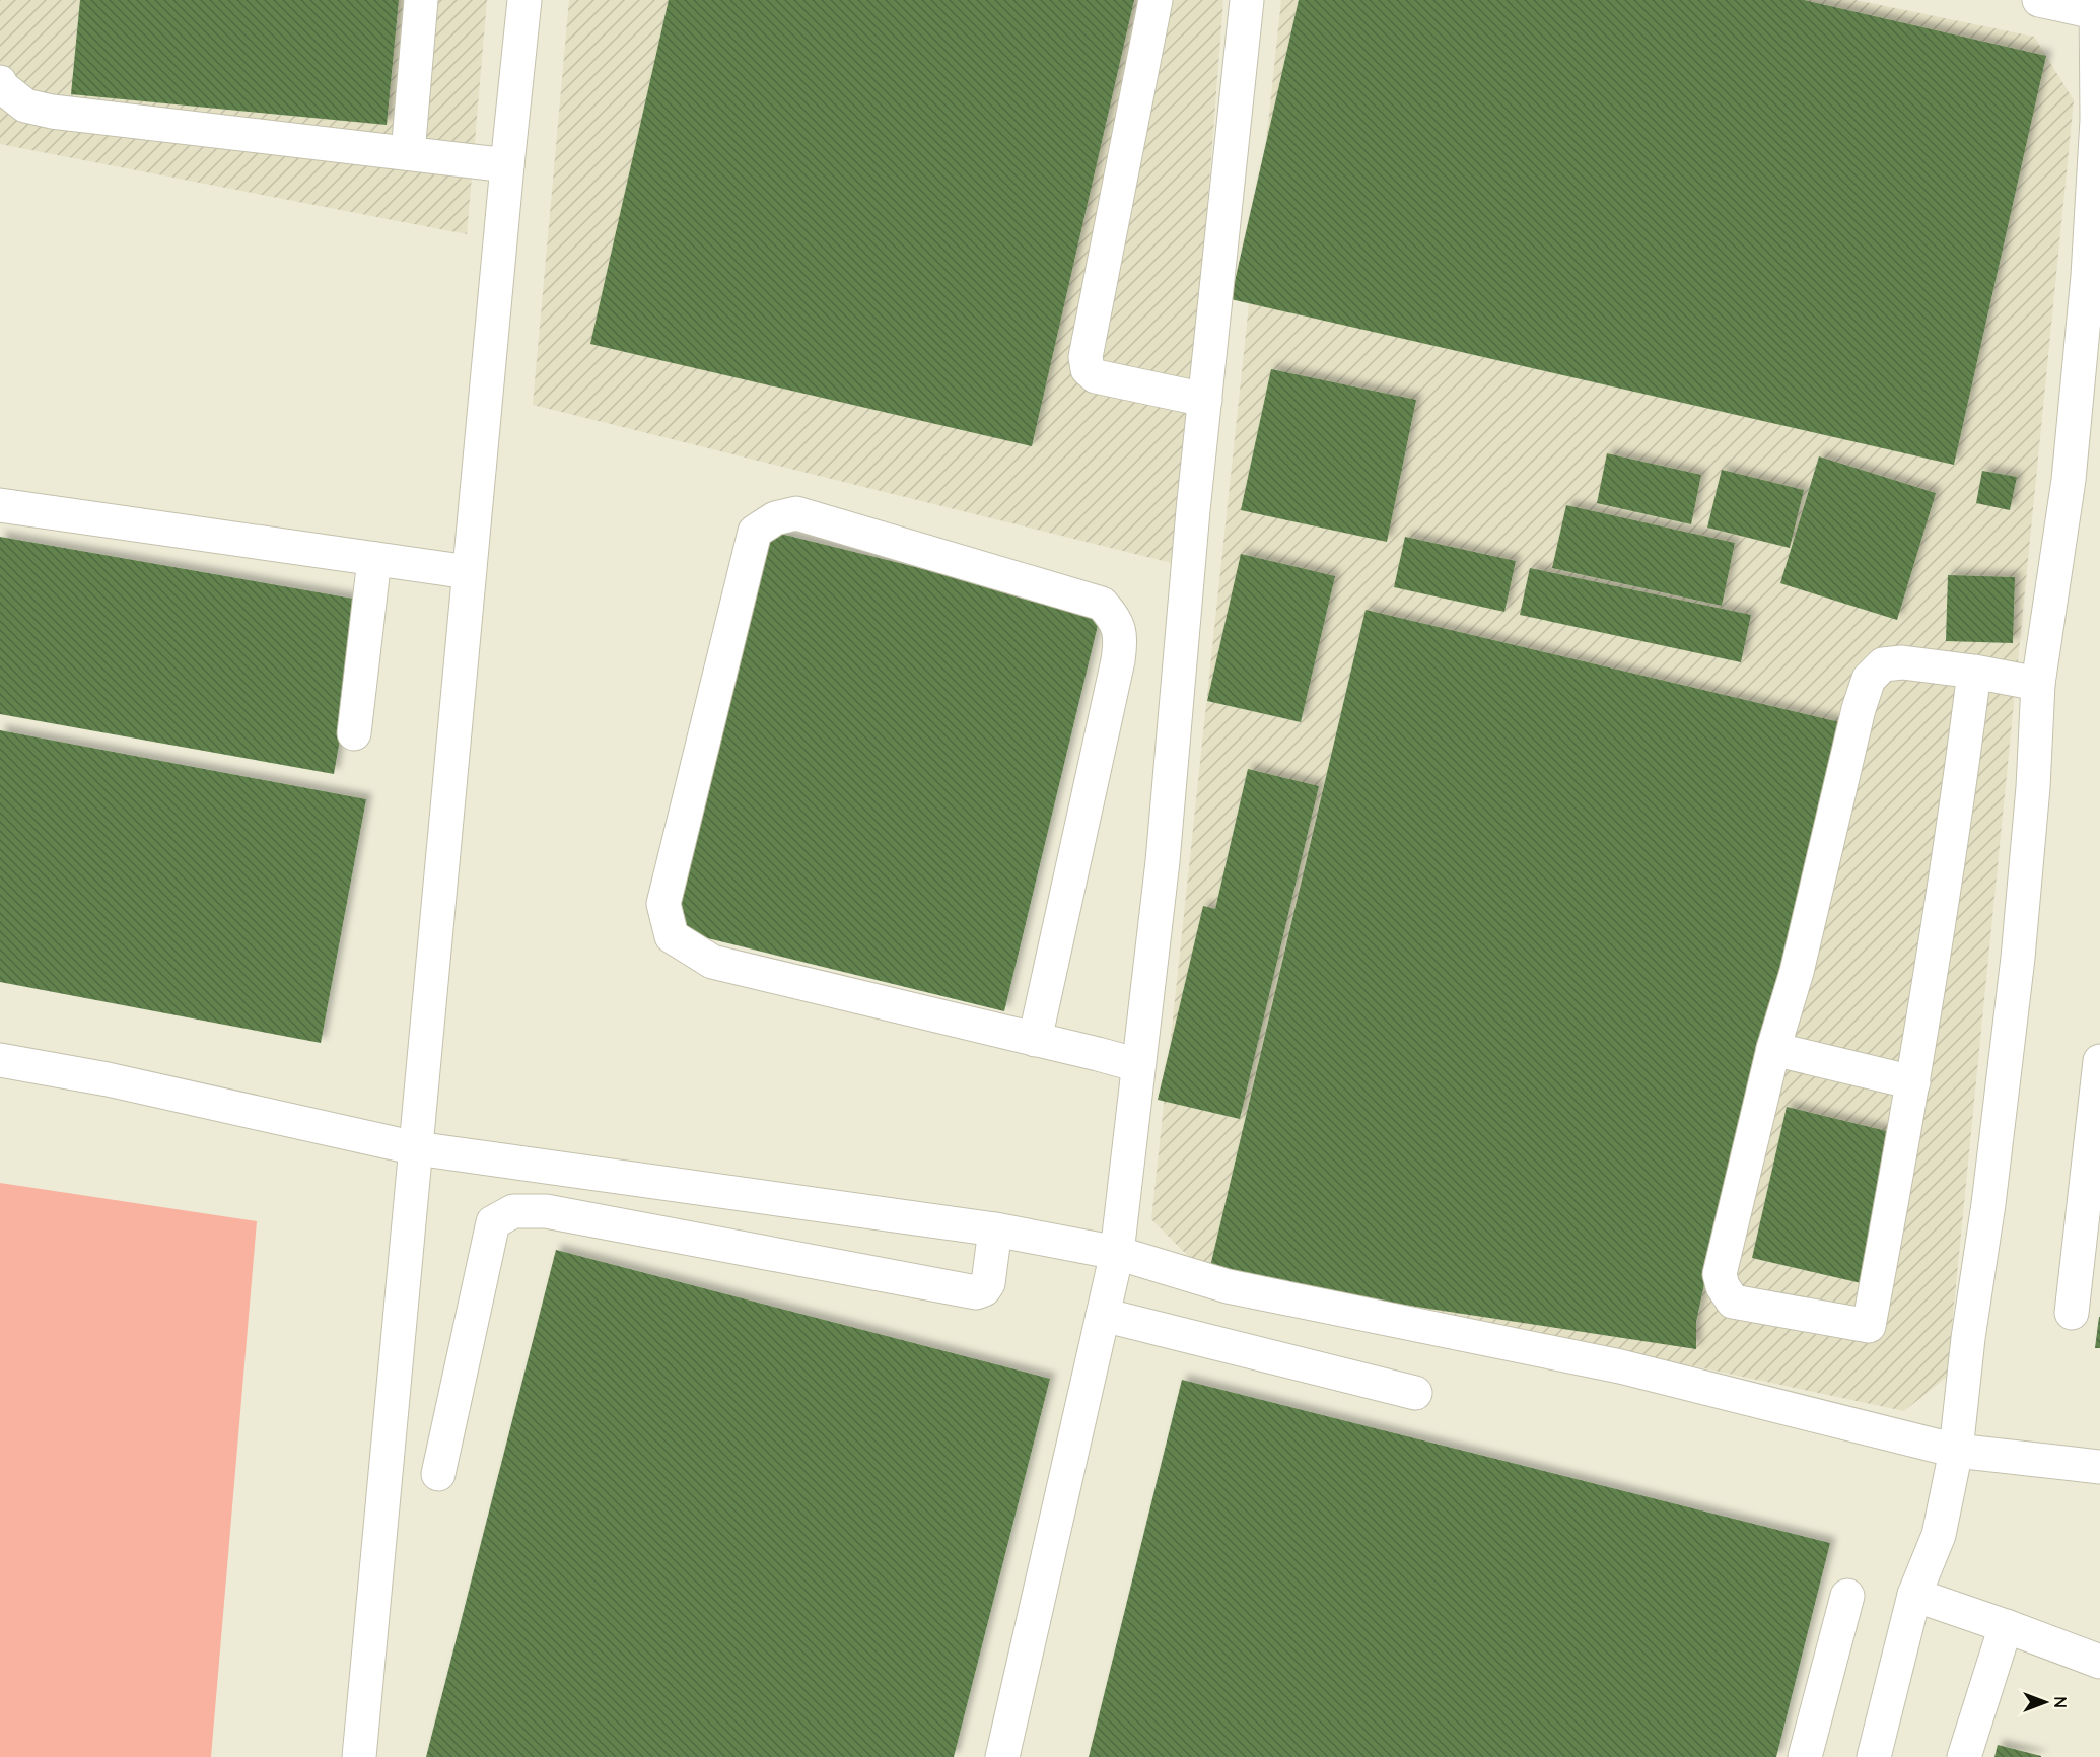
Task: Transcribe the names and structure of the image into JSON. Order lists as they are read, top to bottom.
{
  "north": "right"
}
